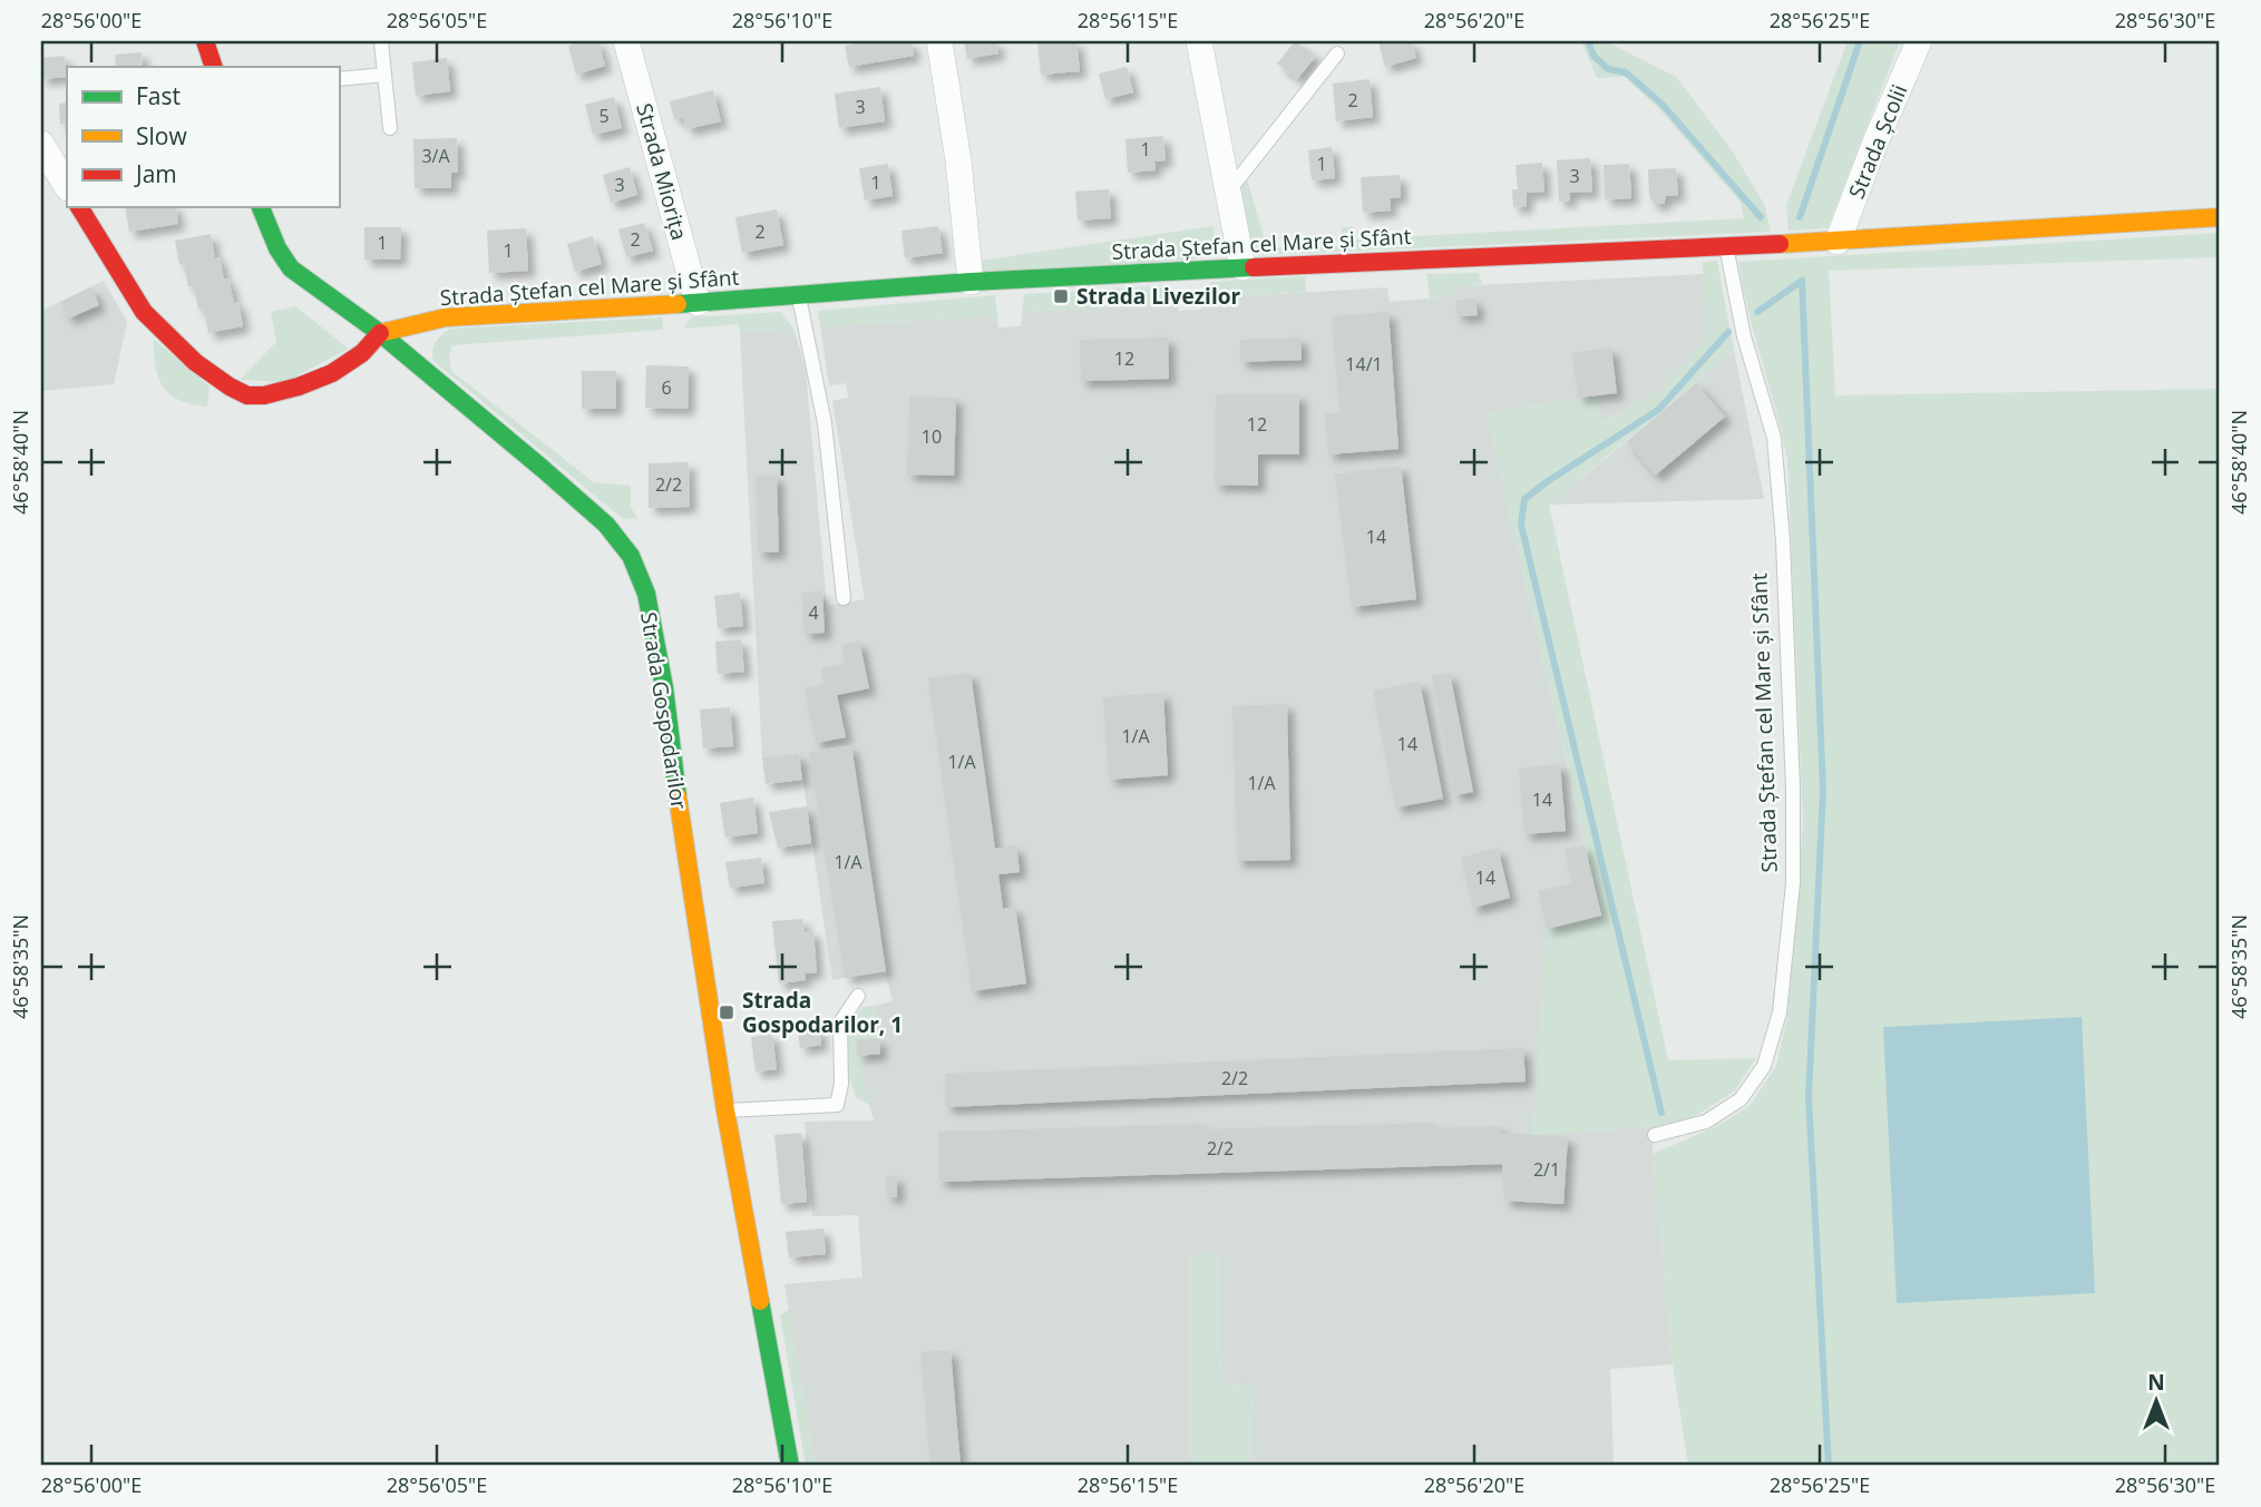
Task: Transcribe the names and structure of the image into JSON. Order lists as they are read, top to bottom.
{
  "streets": {
    "street": [
      "Strada Școlii",
      "Strada Miorița",
      "Strada Ștefan cel Mare și Sfânt",
      "Strada Gospodarilor"
    ]
  },
  "crossings": [
    ["Strada Școlii", "Strada Ștefan cel Mare și Sfânt"],
    ["Strada Miorița", "Strada Ștefan cel Mare și Sfânt"],
    ["Strada Ștefan cel Mare și Sfânt", "Strada Gospodarilor"]
  ],
  "places": {
    "transit": ["Strada Livezilor", "Strada Gospodarilor, 1"]
  },
  "house_numbers": [
    "2",
    "3",
    "5",
    "1",
    "3/A",
    "1",
    "3",
    "1",
    "3",
    "2",
    "2",
    "1",
    "1",
    "12",
    "14/1",
    "6",
    "12",
    "10",
    "2/2",
    "14",
    "4",
    "1/A",
    "14",
    "1/A",
    "1/A",
    "14",
    "1/A",
    "14",
    "2/2",
    "2/2",
    "2/1"
  ],
  "legend": ["Fast", "Slow", "Jam"],
  "north": "top",
  "coordinates": [
    "28°56'00\"E",
    "28°56'05\"E",
    "28°56'10\"E",
    "28°56'15\"E",
    "28°56'20\"E",
    "28°56'25\"E",
    "28°56'30\"E",
    "46°58'40\"N",
    "46°58'35\"N"
  ]
}
